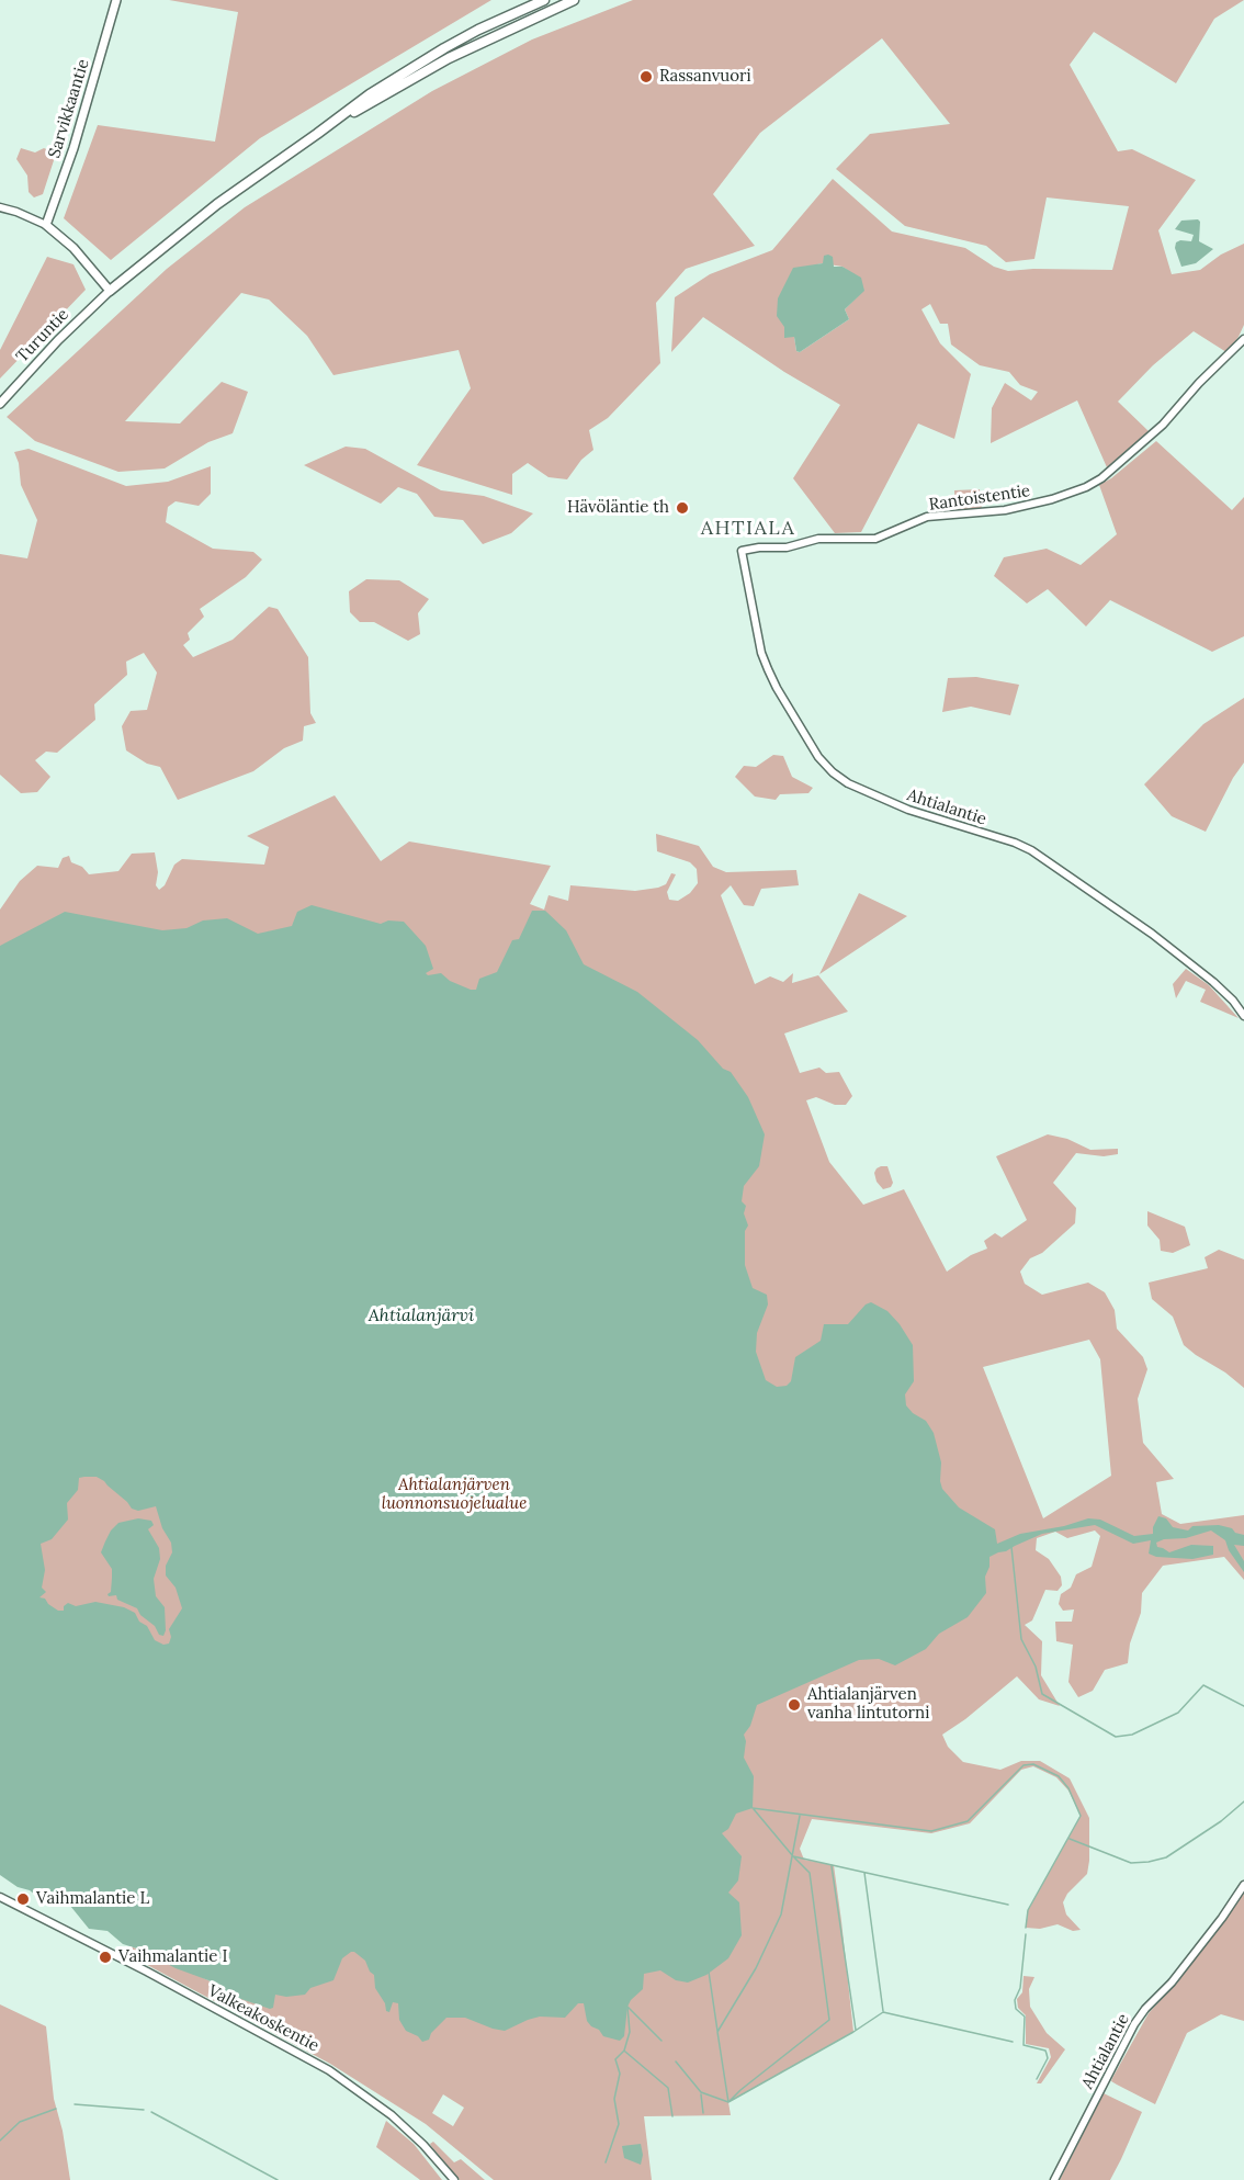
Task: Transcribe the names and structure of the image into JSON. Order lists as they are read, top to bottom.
{
  "streets": {
    "main road": ["Sarvikkaantie", "Turuntie"],
    "street": ["Rantoistentie", "Ahtialantie", "Valkeakoskentie"]
  },
  "crossings": [
    ["Rantoistentie", "Ahtialantie"]
  ],
  "districts": ["AHTIALA"],
  "water": ["Ahtialanjärvi"],
  "parks": ["Ahtialanjärven luonnonsuojelualue"],
  "places": [
    "Rassanvuori",
    "Hävöläntie th",
    "Ahtialanjärven vanha lintutorni",
    "Vaihmalantie L",
    "Vaihmalantie I"
  ]
}
